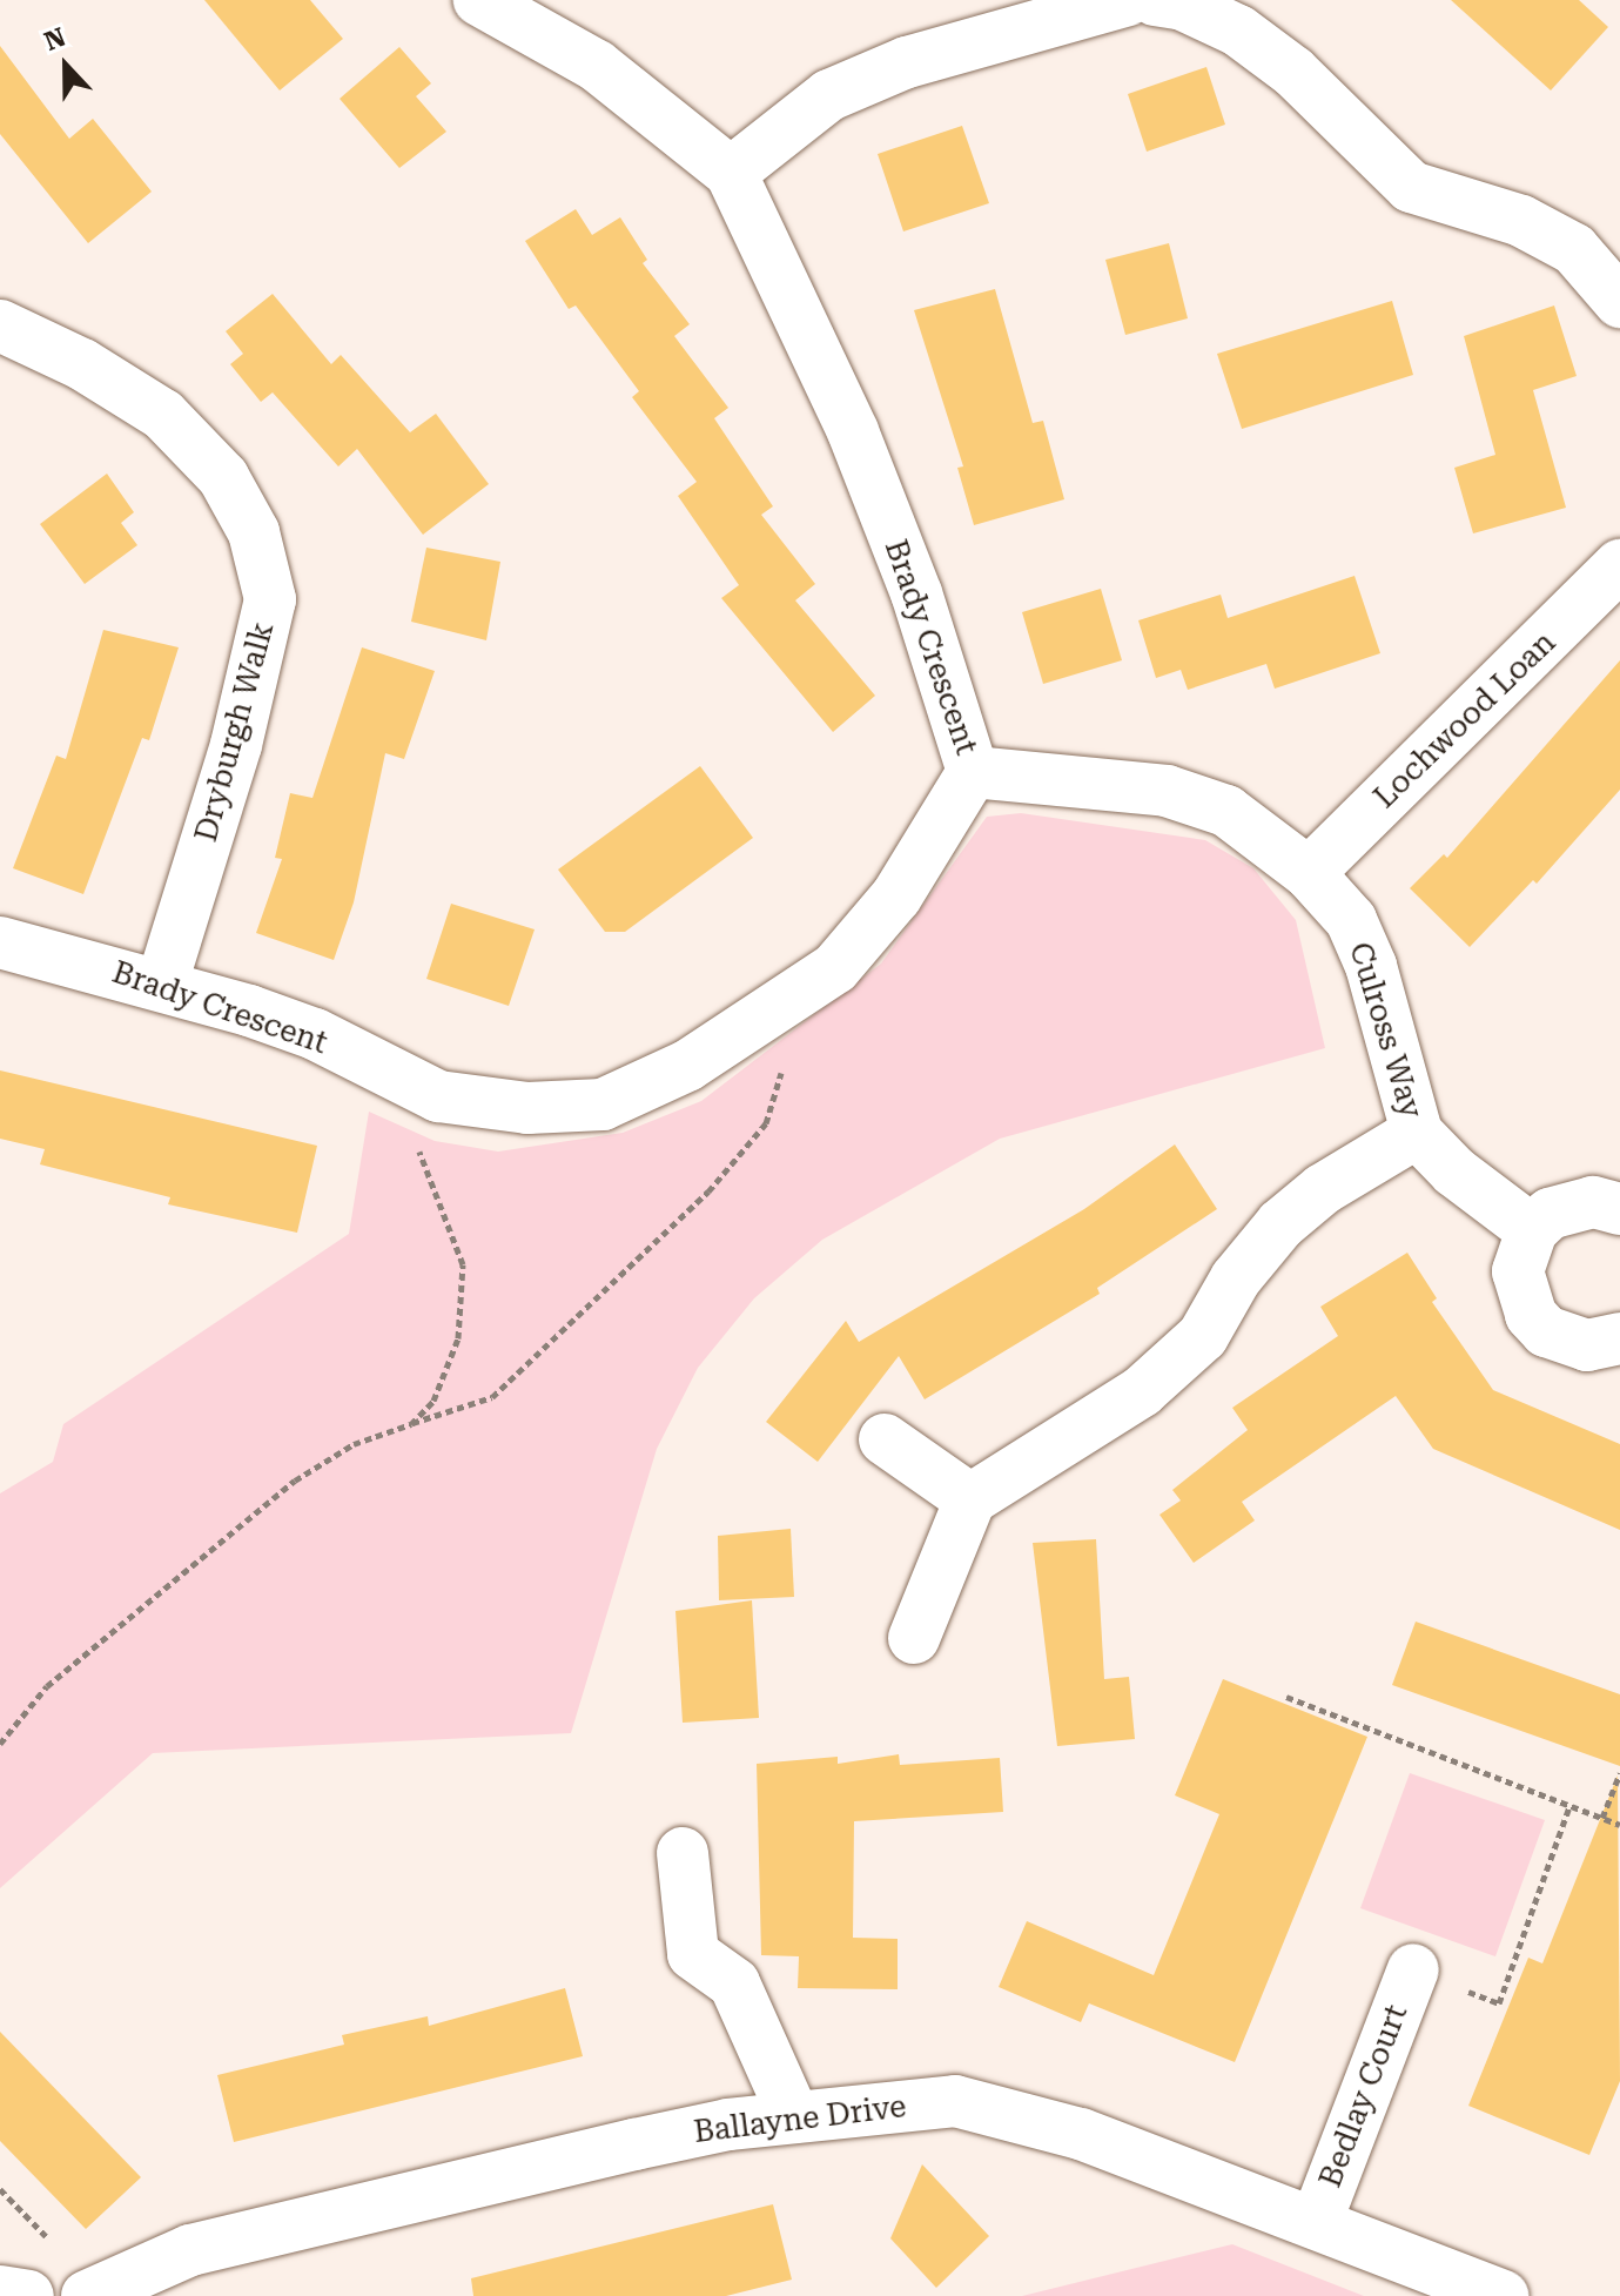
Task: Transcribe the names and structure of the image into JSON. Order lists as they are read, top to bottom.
{
  "streets": {
    "street": [
      "Brady Crescent",
      "Lochwood Loan",
      "Dryburgh Walk",
      "Culross Way",
      "Bedlay Court",
      "Ballayne Drive"
    ]
  },
  "crossings": [
    ["Brady Crescent", "Dryburgh Walk"],
    ["Brady Crescent", "Culross Way"],
    ["Lochwood Loan", "Culross Way"],
    ["Bedlay Court", "Ballayne Drive"]
  ],
  "north": "top"
}
